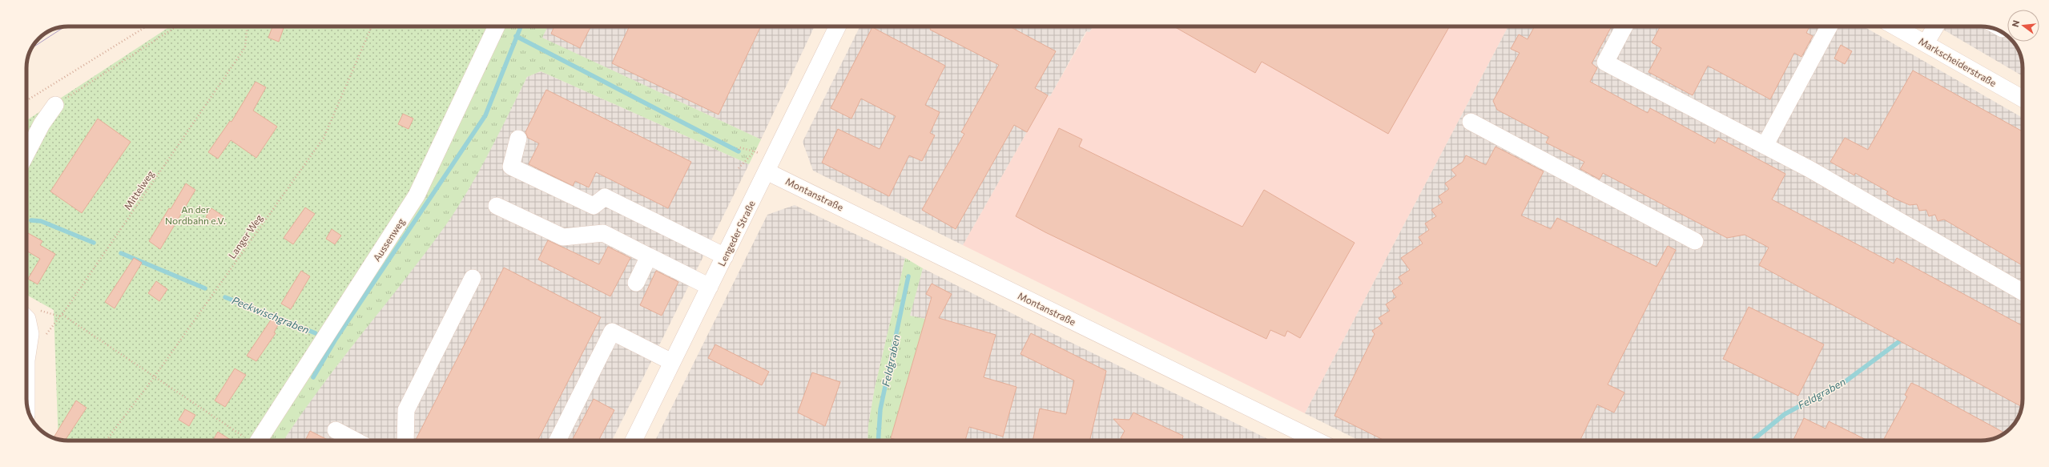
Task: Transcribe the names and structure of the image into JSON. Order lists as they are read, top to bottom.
{
  "streets": {
    "street": [
      "Markscheiderstraße",
      "Montanstraße",
      "Lengeder Straße",
      "Aussenweg"
    ],
    "path": ["Mittelweg", "Langer Weg"]
  },
  "crossings": [
    ["Montanstraße", "Lengeder Straße"]
  ],
  "water": ["Peckwischgraben", "Feldgraben"],
  "parks": ["An der Nordbahn e.V."],
  "north": "left"
}
